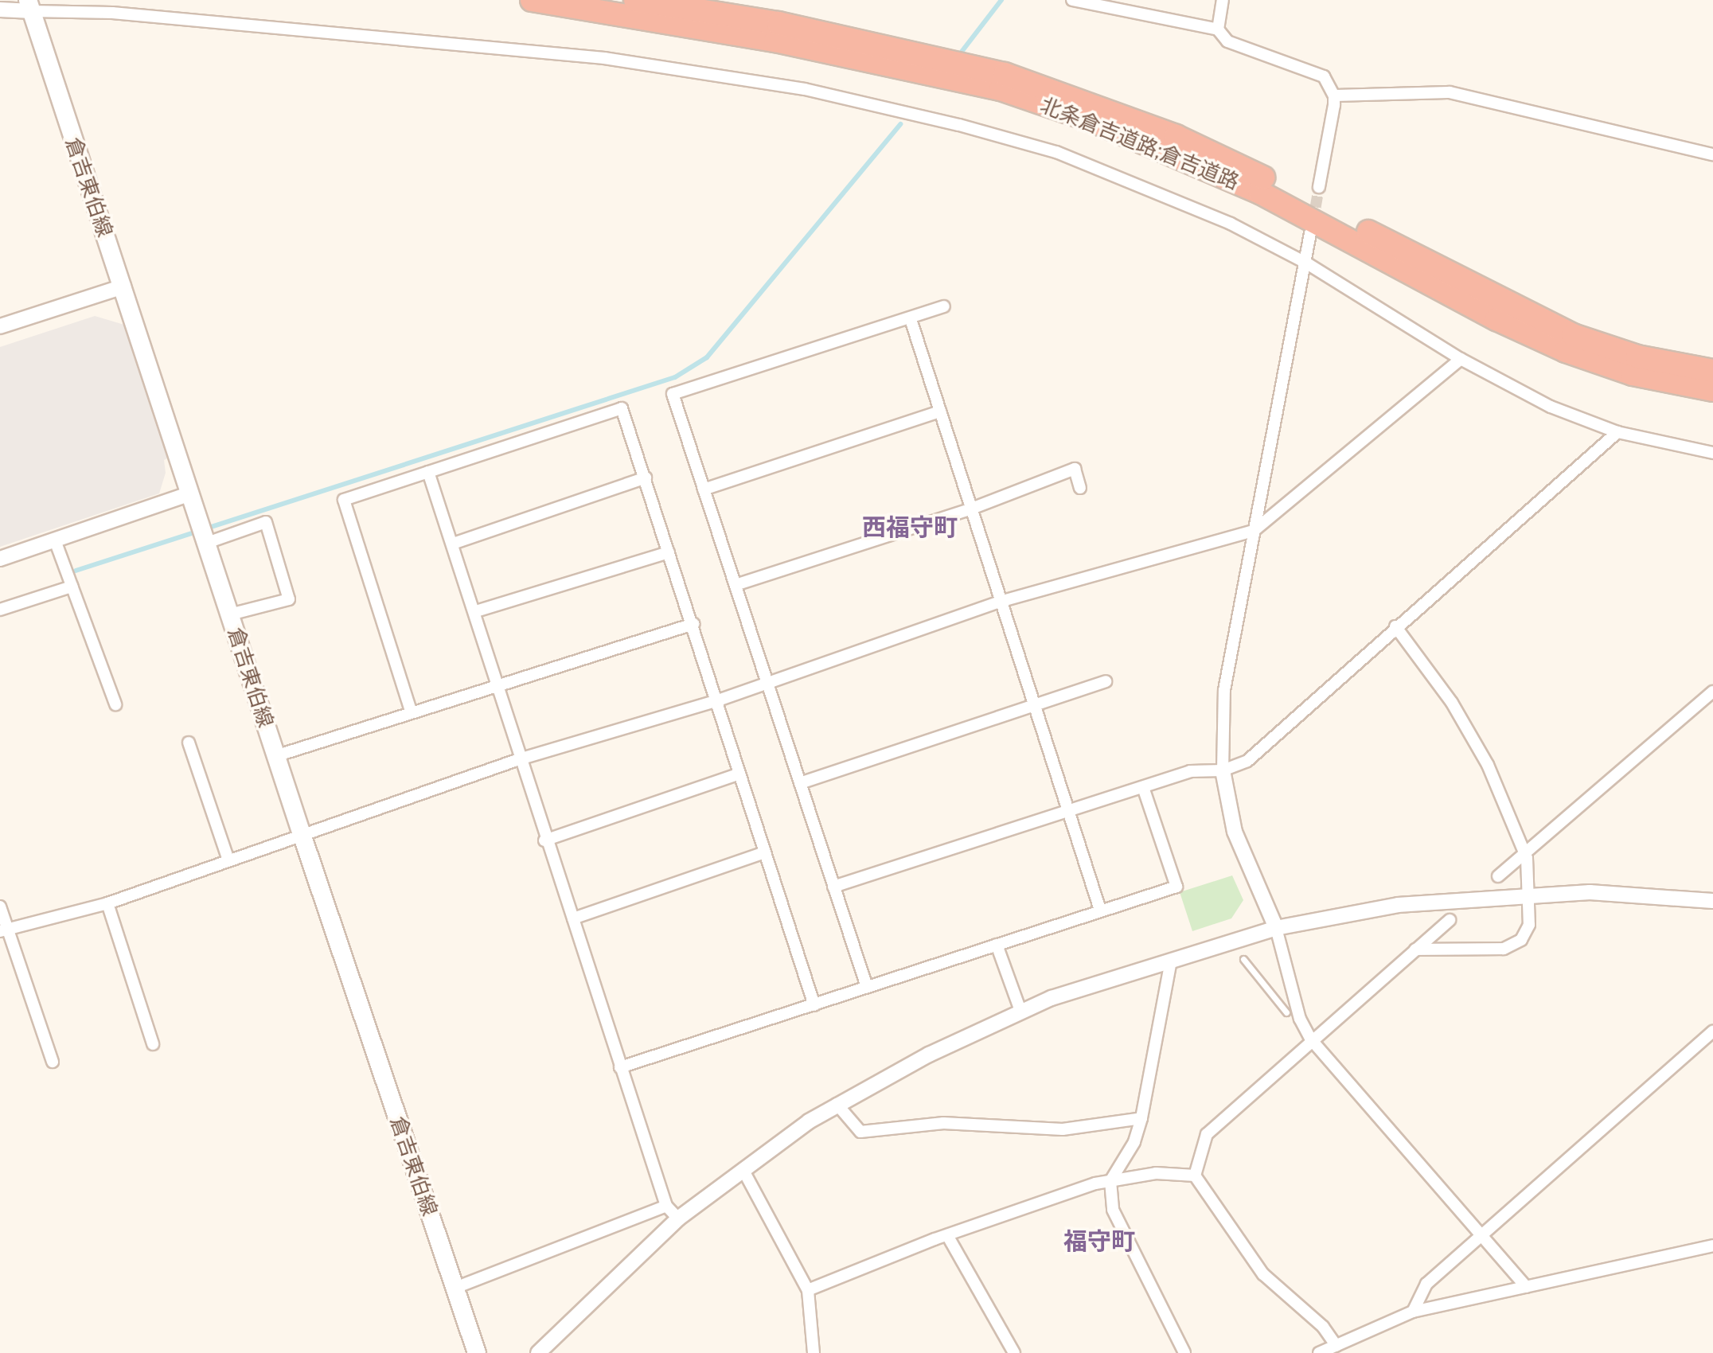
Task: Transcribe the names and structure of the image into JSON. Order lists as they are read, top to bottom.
{
  "streets": {
    "highway": ["北条倉吉道路;倉吉道路"],
    "main road": ["倉吉東伯線"]
  },
  "districts": ["西福守町", "福守町"]
}
